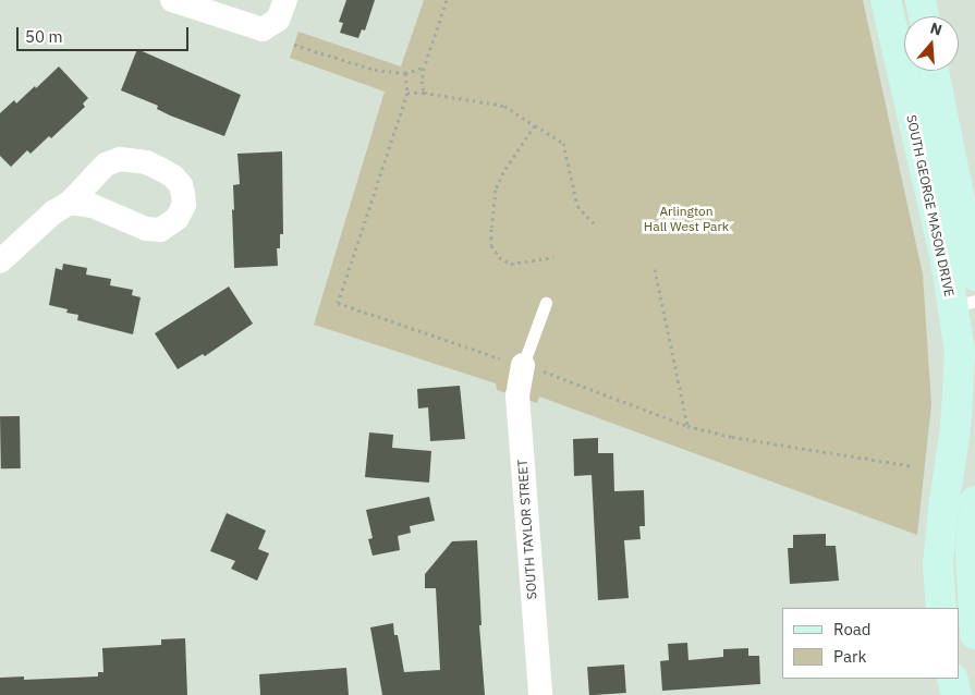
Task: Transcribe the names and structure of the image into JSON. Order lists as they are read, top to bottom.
{
  "streets": {
    "main road": ["SOUTH GEORGE MASON DRIVE"],
    "street": ["SOUTH TAYLOR STREET"]
  },
  "parks": ["Arlington Hall West Park"],
  "legend": ["Road", "Park"],
  "scale_bar": "50 m",
  "north": "top"
}
